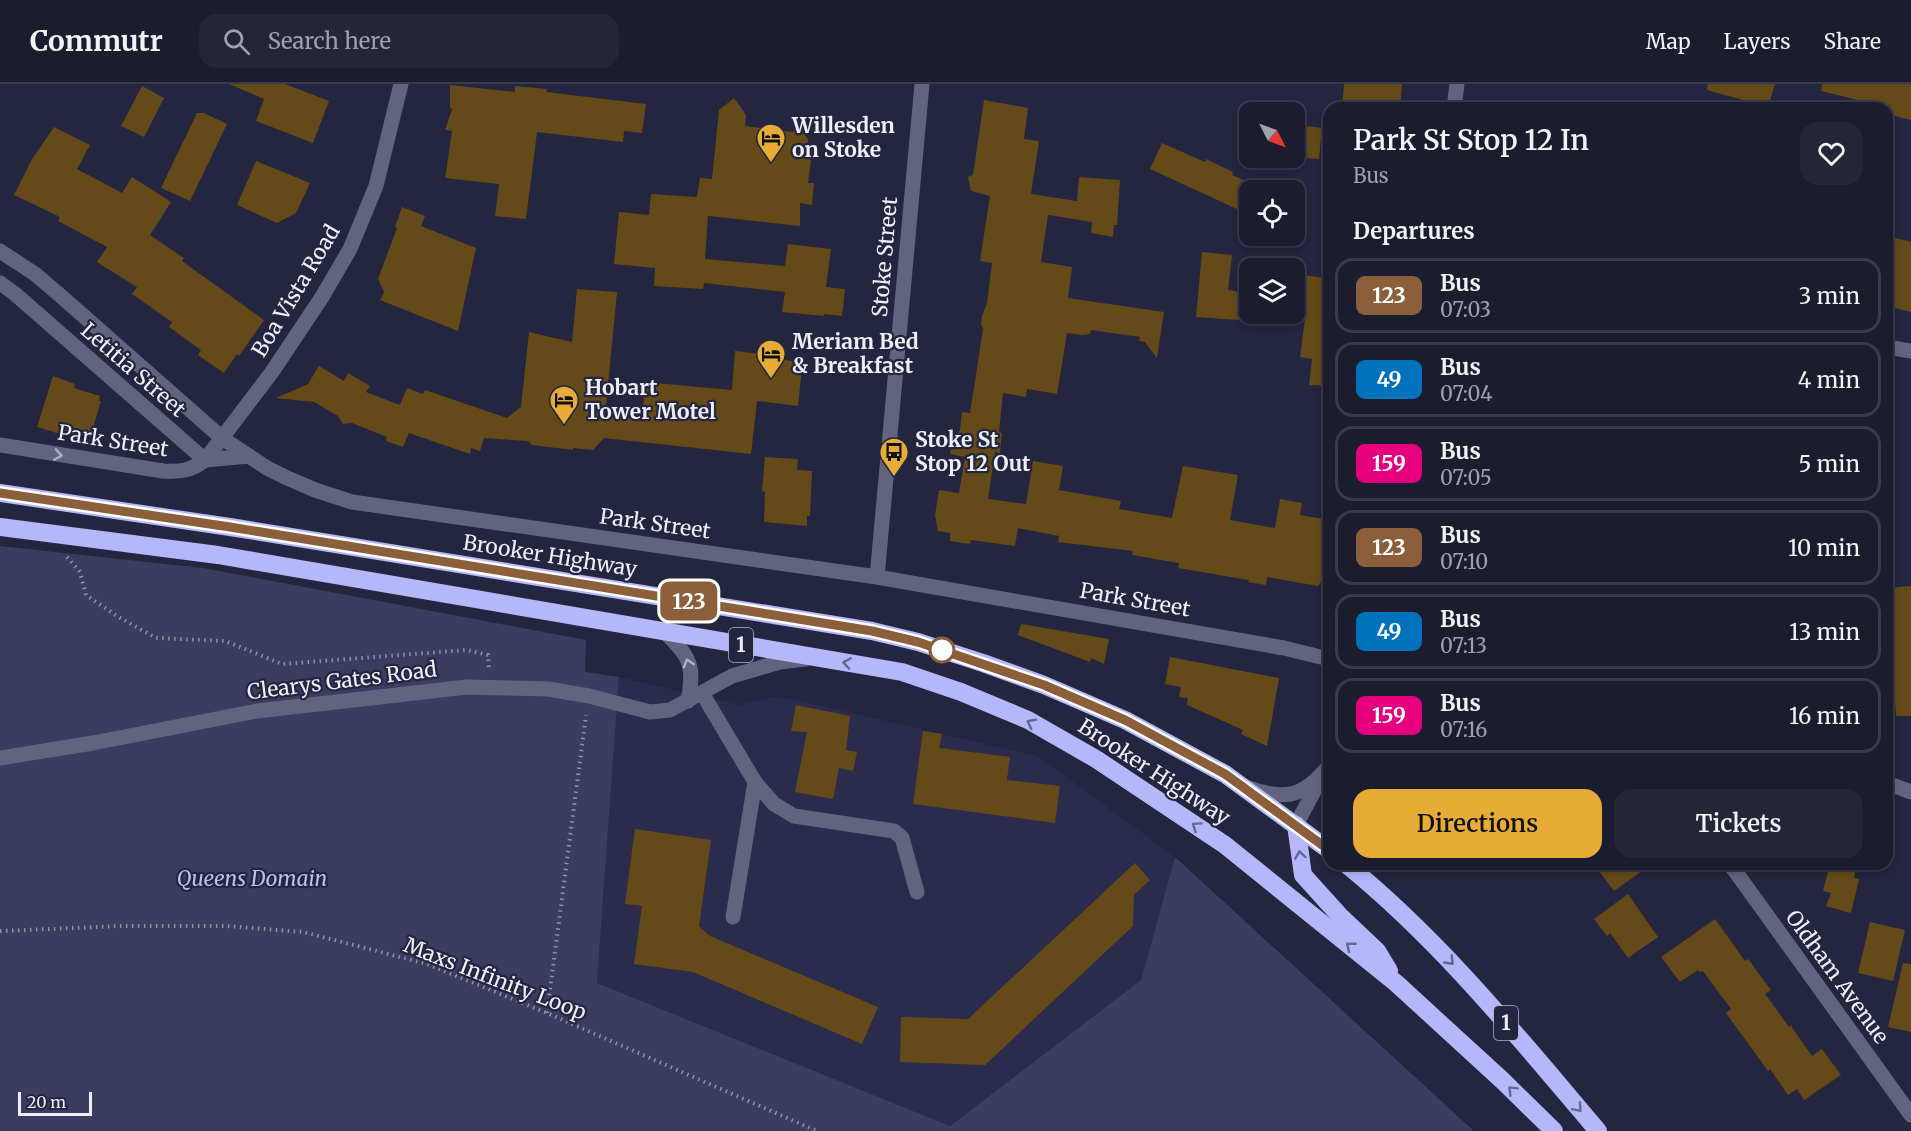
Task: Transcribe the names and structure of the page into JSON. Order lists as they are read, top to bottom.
{
  "streets": {
    "highway": ["Brooker Highway", "1"],
    "street": [
      "Stoke Street",
      "Boa Vista Road",
      "Letitia Street",
      "Park Street",
      "Clearys Gates Road",
      "Oldham Avenue"
    ],
    "path": ["Maxs Infinity Loop"]
  },
  "crossings": [
    ["Stoke Street", "Park Street"],
    ["Boa Vista Road", "Letitia Street"],
    ["Boa Vista Road", "Park Street"],
    ["Letitia Street", "Park Street"],
    ["Brooker Highway", "Clearys Gates Road"]
  ],
  "parks": ["Queens Domain"],
  "places": {
    "hotel": ["Willesden on Stoke", "Meriam Bed & Breakfast", "Hobart Tower Motel"],
    "bus stop": ["Stoke St Stop 12 Out"]
  },
  "lines": ["bus line 123"],
  "scale_bar": "20 m",
  "north": "bottom right",
  "page": {
    "header": "Commutr",
    "search": "Search here",
    "nav": ["Map", "Layers", "Share"],
    "on_map": "123",
    "heading": [
      ["Park St Stop 12 In", "Bus"],
      "Departures"
    ],
    "list": [
      {
        "mark": "123",
        "name": "Bus",
        "note": "07:03",
        "value": "3 min"
      },
      {
        "mark": "49",
        "name": "Bus",
        "note": "07:04",
        "value": "4 min"
      },
      {
        "mark": "159",
        "name": "Bus",
        "note": "07:05",
        "value": "5 min"
      },
      {
        "mark": "123",
        "name": "Bus",
        "note": "07:10",
        "value": "10 min"
      },
      {
        "mark": "49",
        "name": "Bus",
        "note": "07:13",
        "value": "13 min"
      },
      {
        "mark": "159",
        "name": "Bus",
        "note": "07:16",
        "value": "16 min"
      }
    ],
    "buttons": ["Directions", "Tickets"],
    "scale": "20 m"
  }
}
